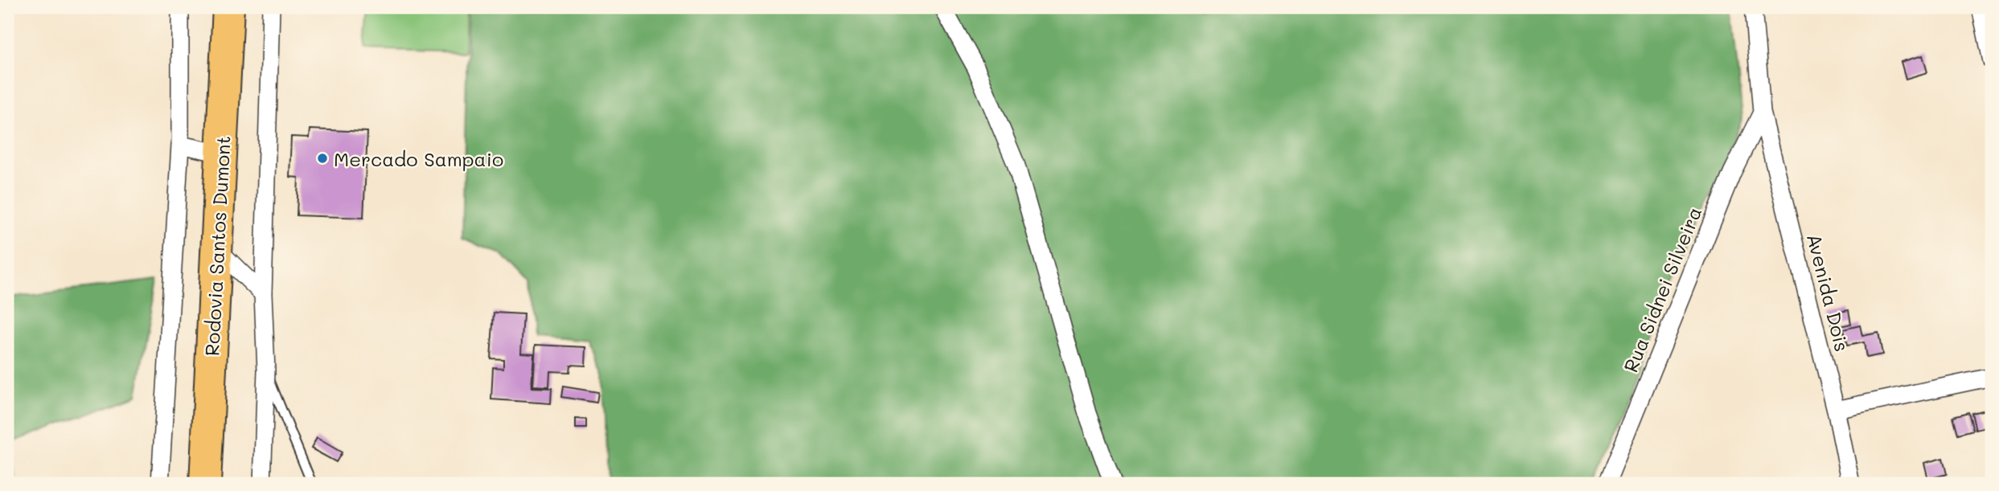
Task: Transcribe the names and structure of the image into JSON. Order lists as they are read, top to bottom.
{
  "streets": {
    "highway": ["Rodovia Santos Dumont"],
    "street": ["Rua Sidnei Silveira", "Avenida Dois"]
  },
  "crossings": [
    ["Rua Sidnei Silveira", "Avenida Dois"]
  ],
  "places": ["Mercado Sampaio"]
}
